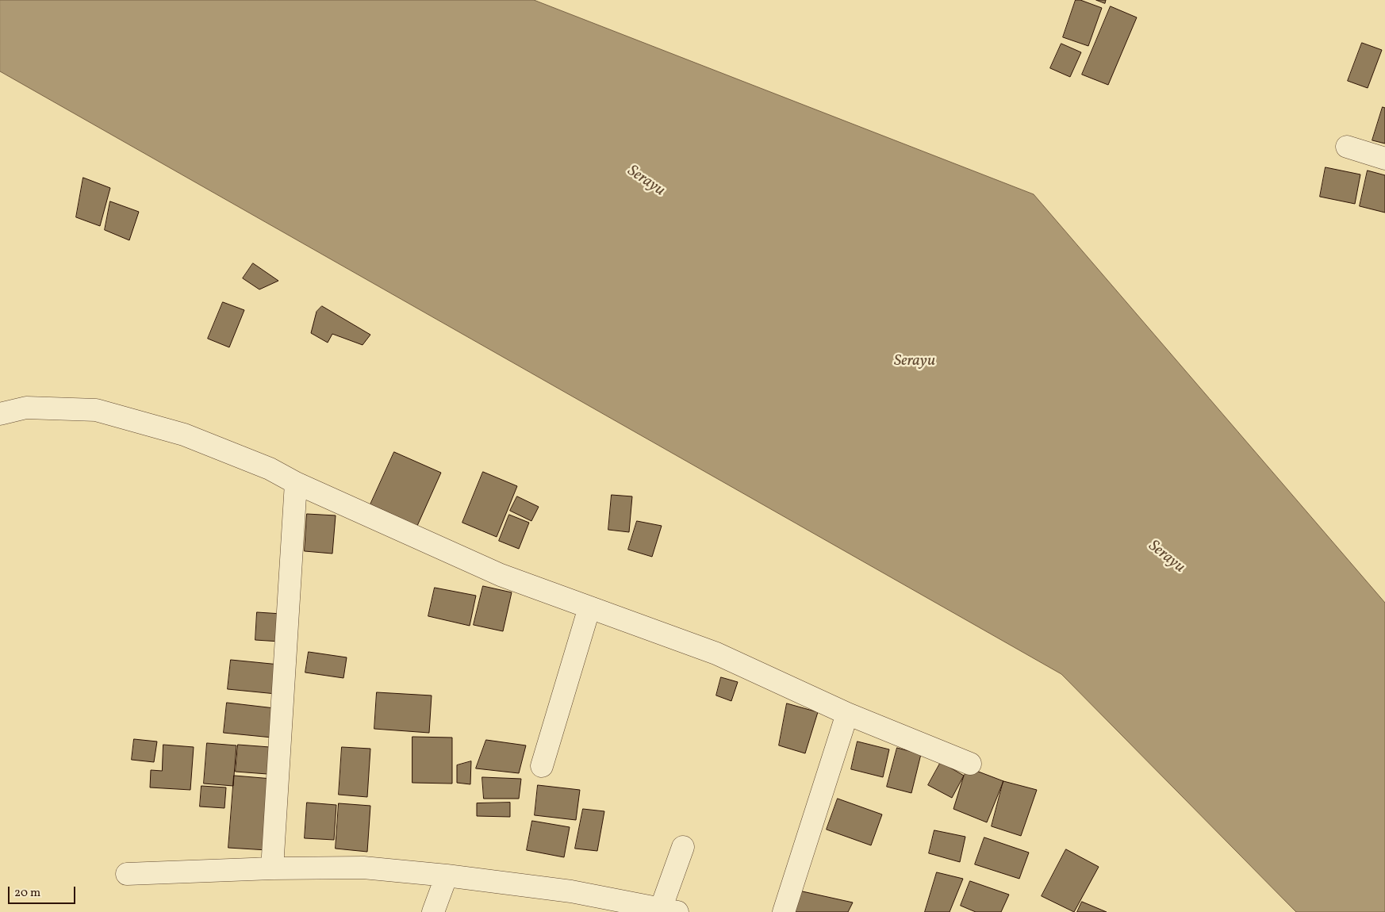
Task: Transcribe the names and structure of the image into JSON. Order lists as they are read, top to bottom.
{
  "water": ["Serayu"],
  "scale_bar": "20 m"
}
